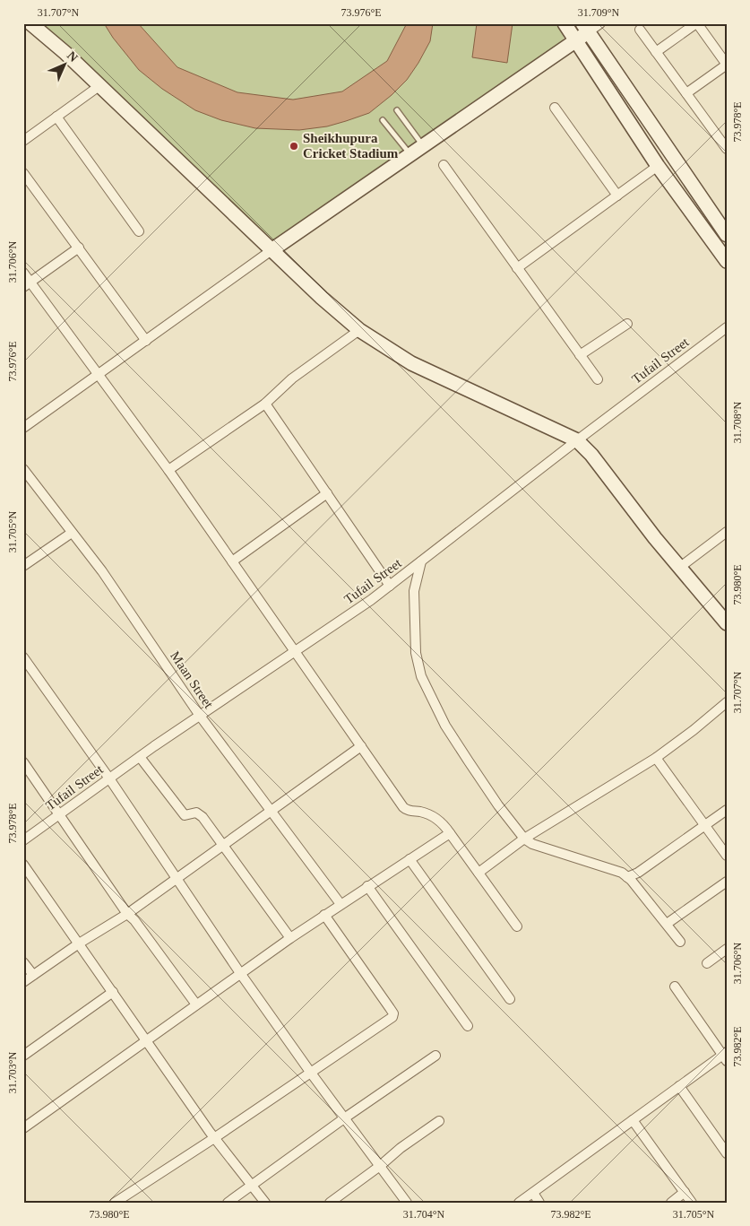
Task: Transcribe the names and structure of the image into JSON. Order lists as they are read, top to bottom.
{
  "streets": {
    "street": ["Tufail Street", "Maan Street"]
  },
  "crossings": [
    ["Tufail Street", "Maan Street"]
  ],
  "places": ["Sheikhupura Cricket Stadium"],
  "north": "top right",
  "coordinates": [
    "31.707°N",
    "73.976°E",
    "31.709°N",
    "73.978°E",
    "31.706°N",
    "31.708°N",
    "31.705°N",
    "73.980°E",
    "73.982°E",
    "31.703°N",
    "31.704°N"
  ]
}
